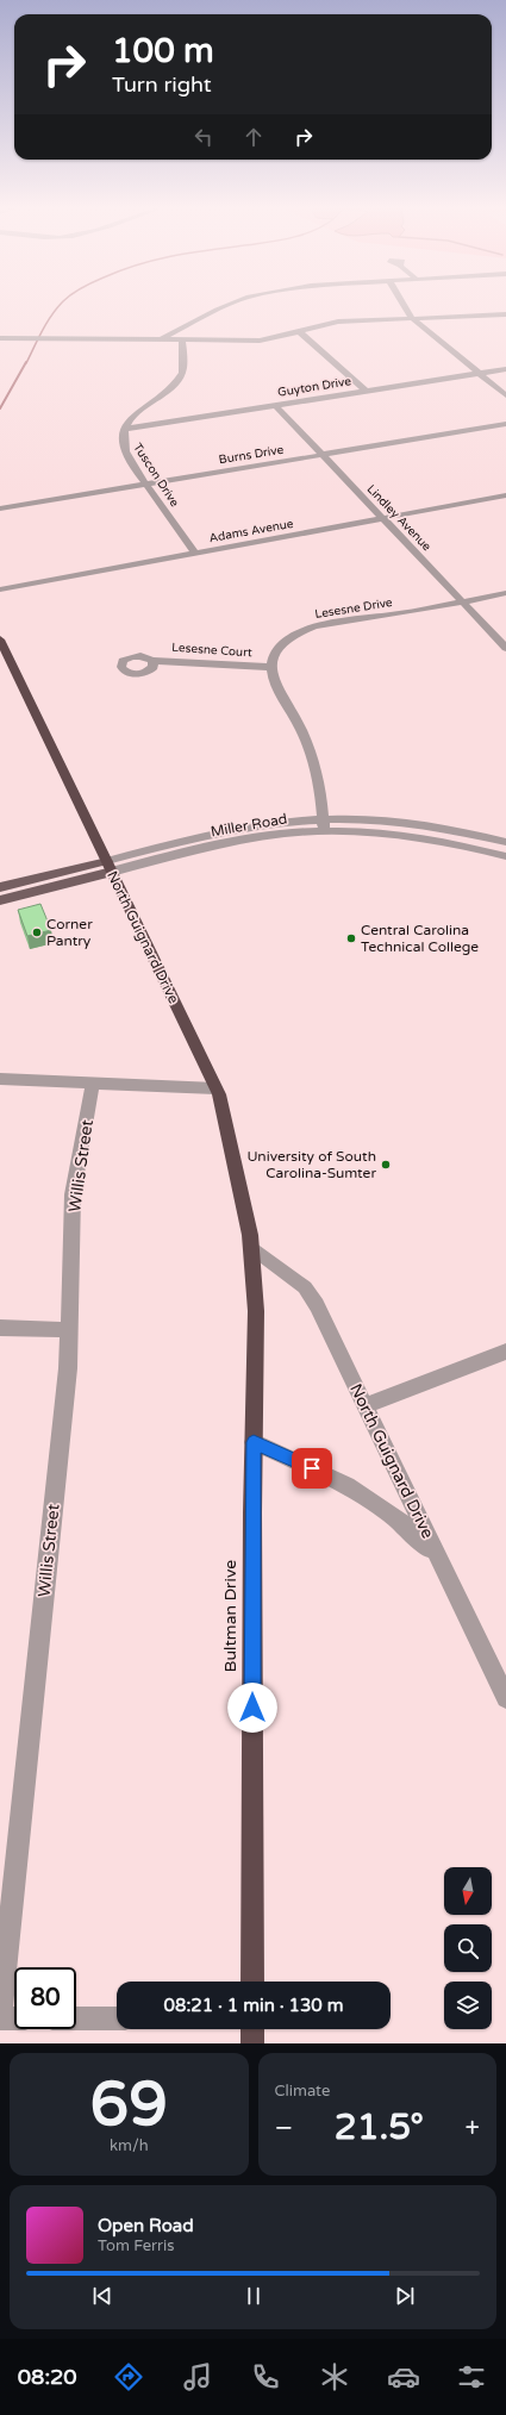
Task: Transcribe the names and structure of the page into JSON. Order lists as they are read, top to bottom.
{
  "streets": {
    "highway": ["North Guignard Drive", "Bultman Drive"],
    "main road": ["Miller Road"],
    "street": [
      "Guyton Drive",
      "Burns Drive",
      "Tuscon Drive",
      "Lindley Avenue",
      "Adams Avenue",
      "Lesesne Drive",
      "Lesesne Court",
      "Willis Street"
    ]
  },
  "crossings": [
    ["Guyton Drive", "Tuscon Drive"],
    ["Guyton Drive", "Lindley Avenue"],
    ["Burns Drive", "Tuscon Drive"],
    ["Burns Drive", "Lindley Avenue"],
    ["Tuscon Drive", "Adams Avenue"],
    ["Lindley Avenue", "Adams Avenue"],
    ["Lindley Avenue", "Lesesne Drive"],
    ["Lesesne Drive", "Lesesne Court"],
    ["Miller Road", "North Guignard Drive"],
    ["North Guignard Drive", "Bultman Drive"]
  ],
  "places": ["Corner Pantry", "Central Carolina Technical College", "University of South Carolina-Sumter"],
  "north": "bottom",
  "page": {
    "turn": ["100 m", "Turn right"],
    "limit": "80",
    "trip": "08:21 · 1 min · 130 m",
    "tile": [
      ["69", "km/h"],
      "Climate"
    ],
    "heat": ["−", "21.5°", "+"],
    "song": ["Open Road", "Tom Ferris"],
    "tabs": "08:20"
  }
}
